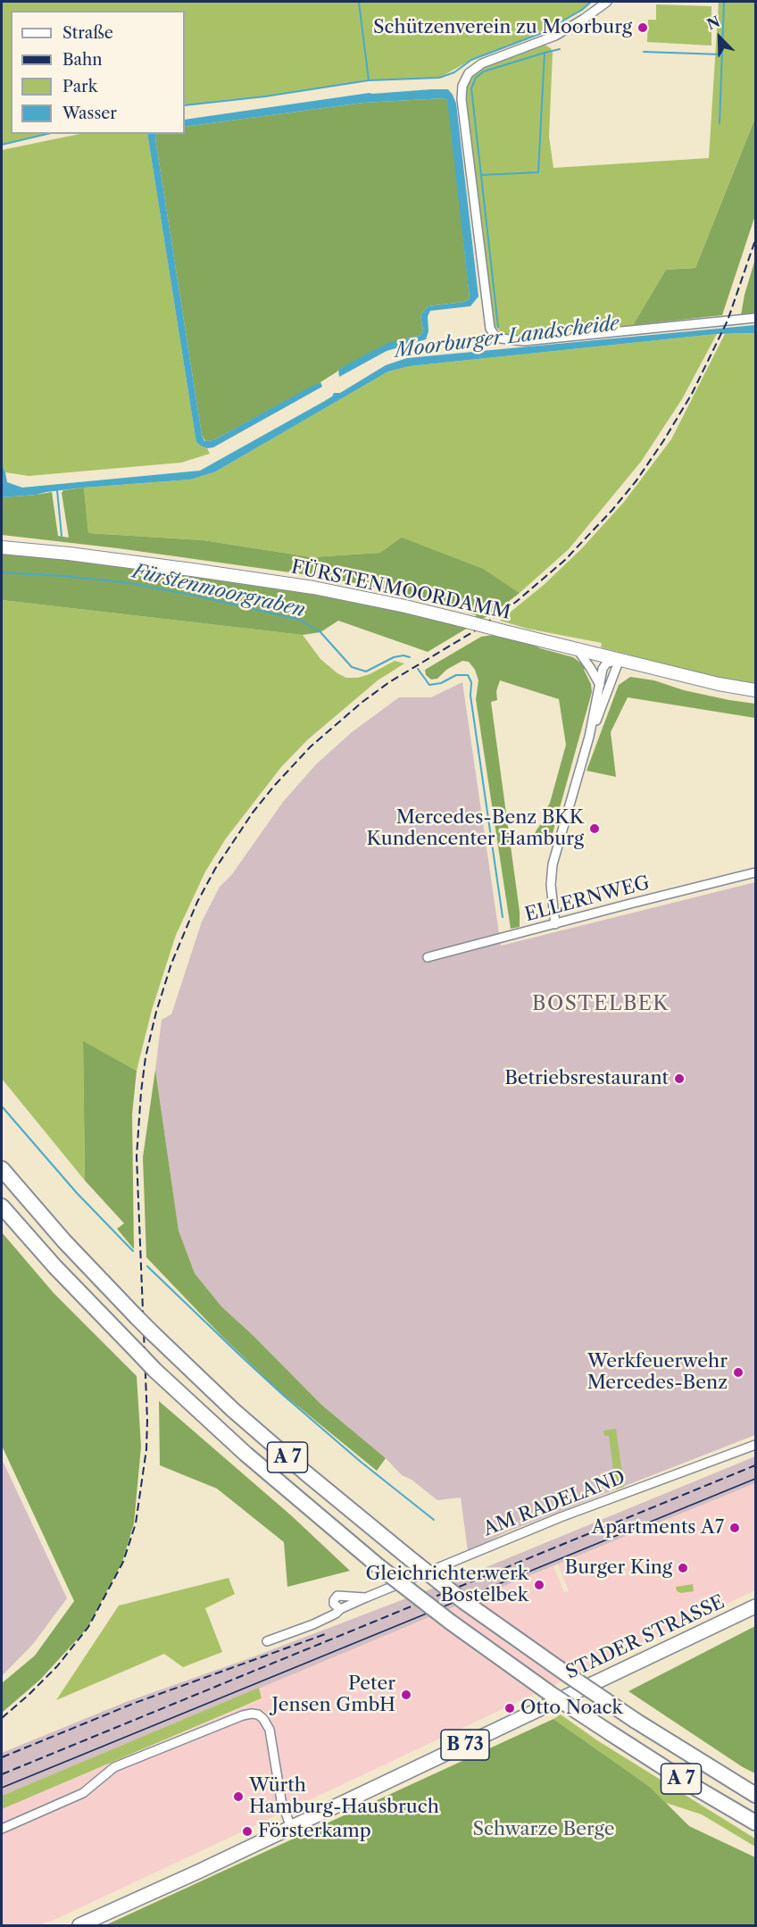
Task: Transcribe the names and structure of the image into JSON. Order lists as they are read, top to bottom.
{
  "streets": {
    "highway": ["A 7"],
    "main road": ["FÜRSTENMOORDAMM", "STADER STRASSE", "B 73"],
    "street": ["ELLERNWEG", "AM RADELAND"]
  },
  "crossings": [
    ["STADER STRASSE", "B 73"]
  ],
  "districts": ["BOSTELBEK"],
  "water": ["Moorburger Landscheide", "Fürstenmoorgraben"],
  "parks": ["Schwarze Berge"],
  "places": [
    "Schützenverein zu Moorburg",
    "Mercedes-Benz BKK Kundencenter Hamburg",
    "Betriebsrestaurant",
    "Werkfeuerwehr Mercedes-Benz",
    "Apartments A7",
    "Burger King",
    "Gleichrichterwerk Bostelbek",
    "Peter Jensen GmbH",
    "Otto Noack",
    "Würth Hamburg-Hausbruch",
    "Försterkamp"
  ],
  "legend": [
    "Straße",
    "Bahn",
    "Park",
    "Wasser"
  ],
  "north": "top left"
}
